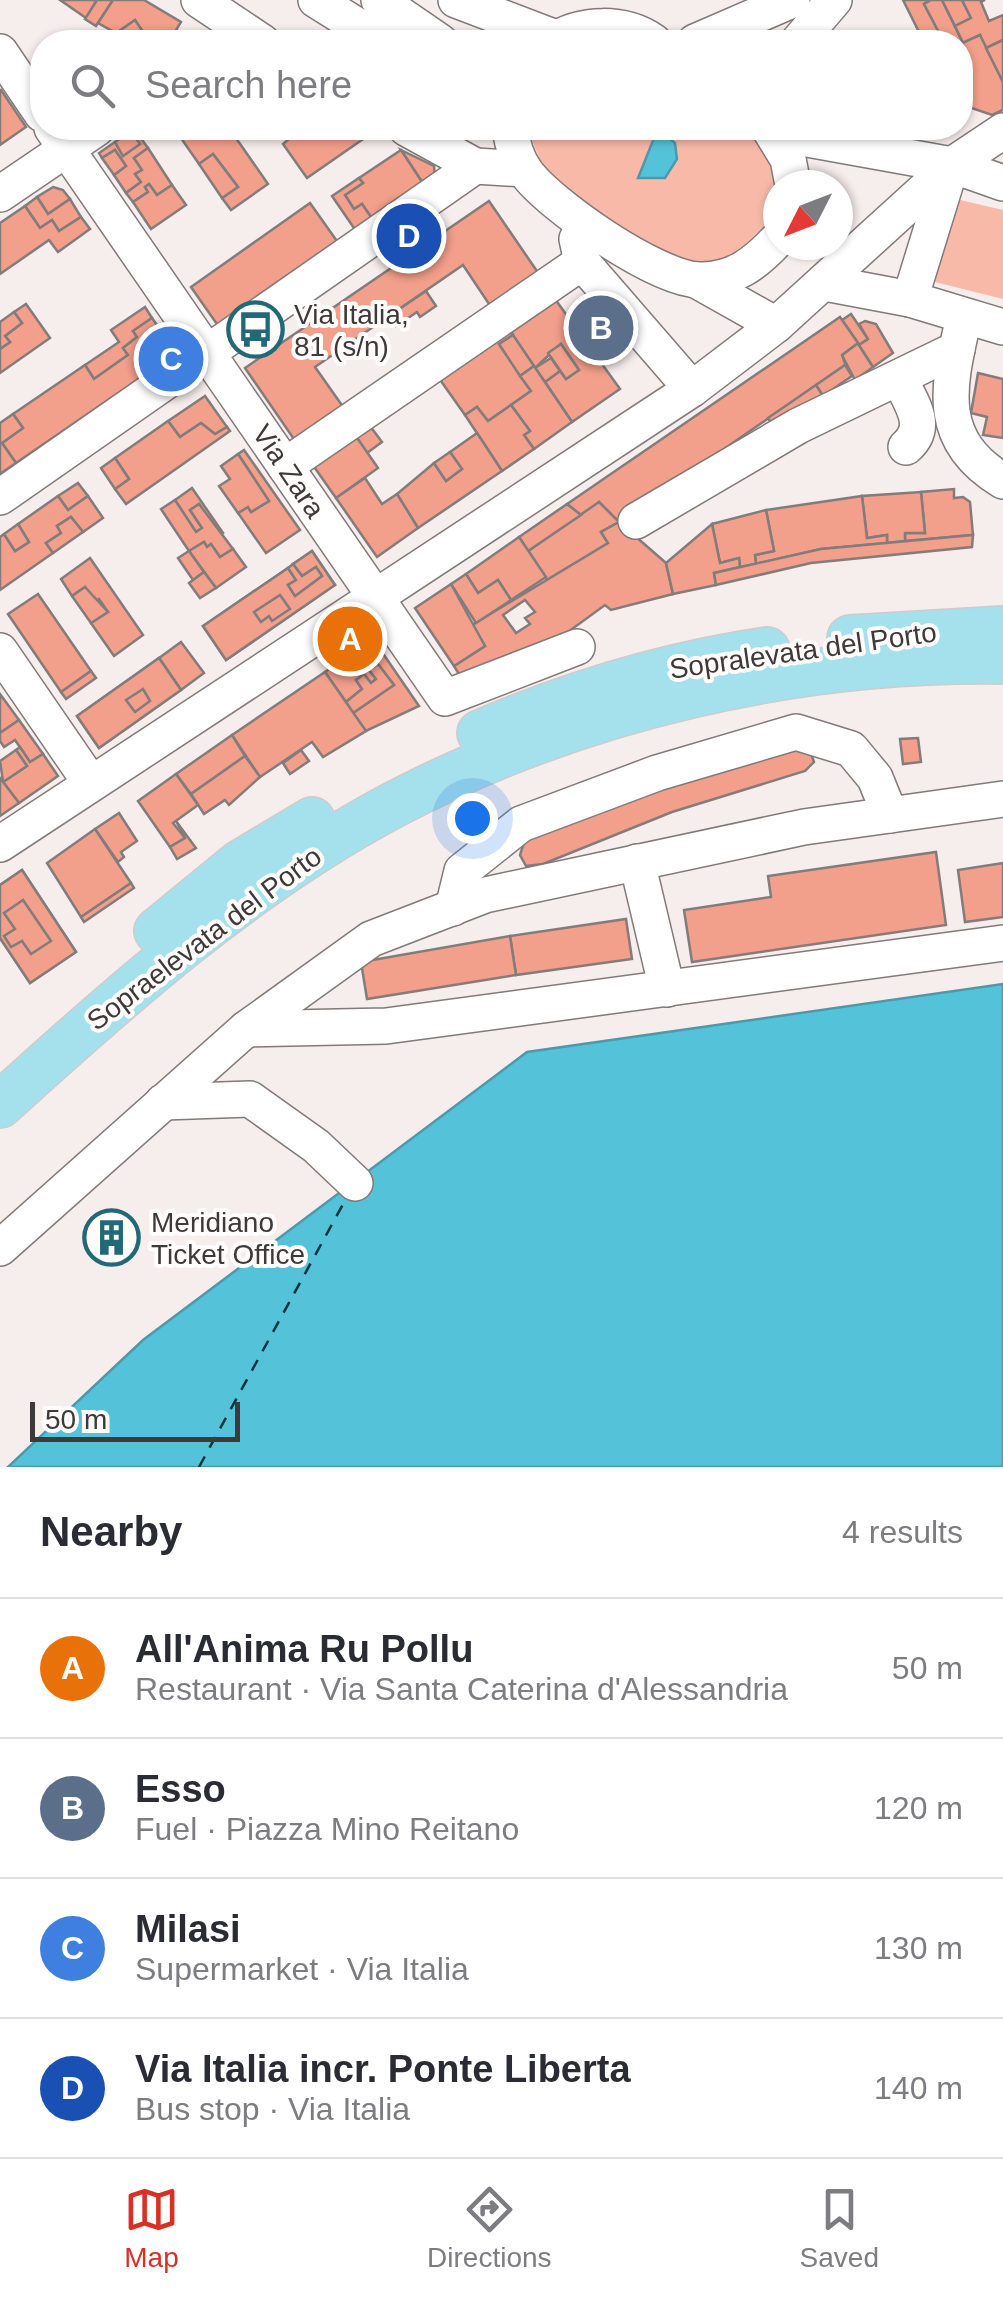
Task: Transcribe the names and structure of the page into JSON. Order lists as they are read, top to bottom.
{
  "streets": {
    "main road": ["Sopralevata del Porto", "Sopraelevata del Porto"],
    "street": ["Via Zara"]
  },
  "places": {
    "bus stop": ["Via Italia, 81 (s/n)"],
    "building": ["Meridiano Ticket Office"]
  },
  "scale_bar": "50 m",
  "north": "bottom left",
  "page": {
    "search": "Search here",
    "pins": [
      "D",
      "B",
      "C",
      "A"
    ],
    "scale": "50 m",
    "heading": ["Nearby", "4 results"],
    "list": [
      {
        "mark": "A",
        "name": "All'Anima Ru Pollu",
        "note": "Restaurant · Via Santa Caterina d'Alessandria",
        "value": "50 m"
      },
      {
        "mark": "B",
        "name": "Esso",
        "note": "Fuel · Piazza Mino Reitano",
        "value": "120 m"
      },
      {
        "mark": "C",
        "name": "Milasi",
        "note": "Supermarket · Via Italia",
        "value": "130 m"
      },
      {
        "mark": "D",
        "name": "Via Italia incr. Ponte Liberta",
        "note": "Bus stop · Via Italia",
        "value": "140 m"
      }
    ],
    "nav": ["Map", "Directions", "Saved"]
  }
}
